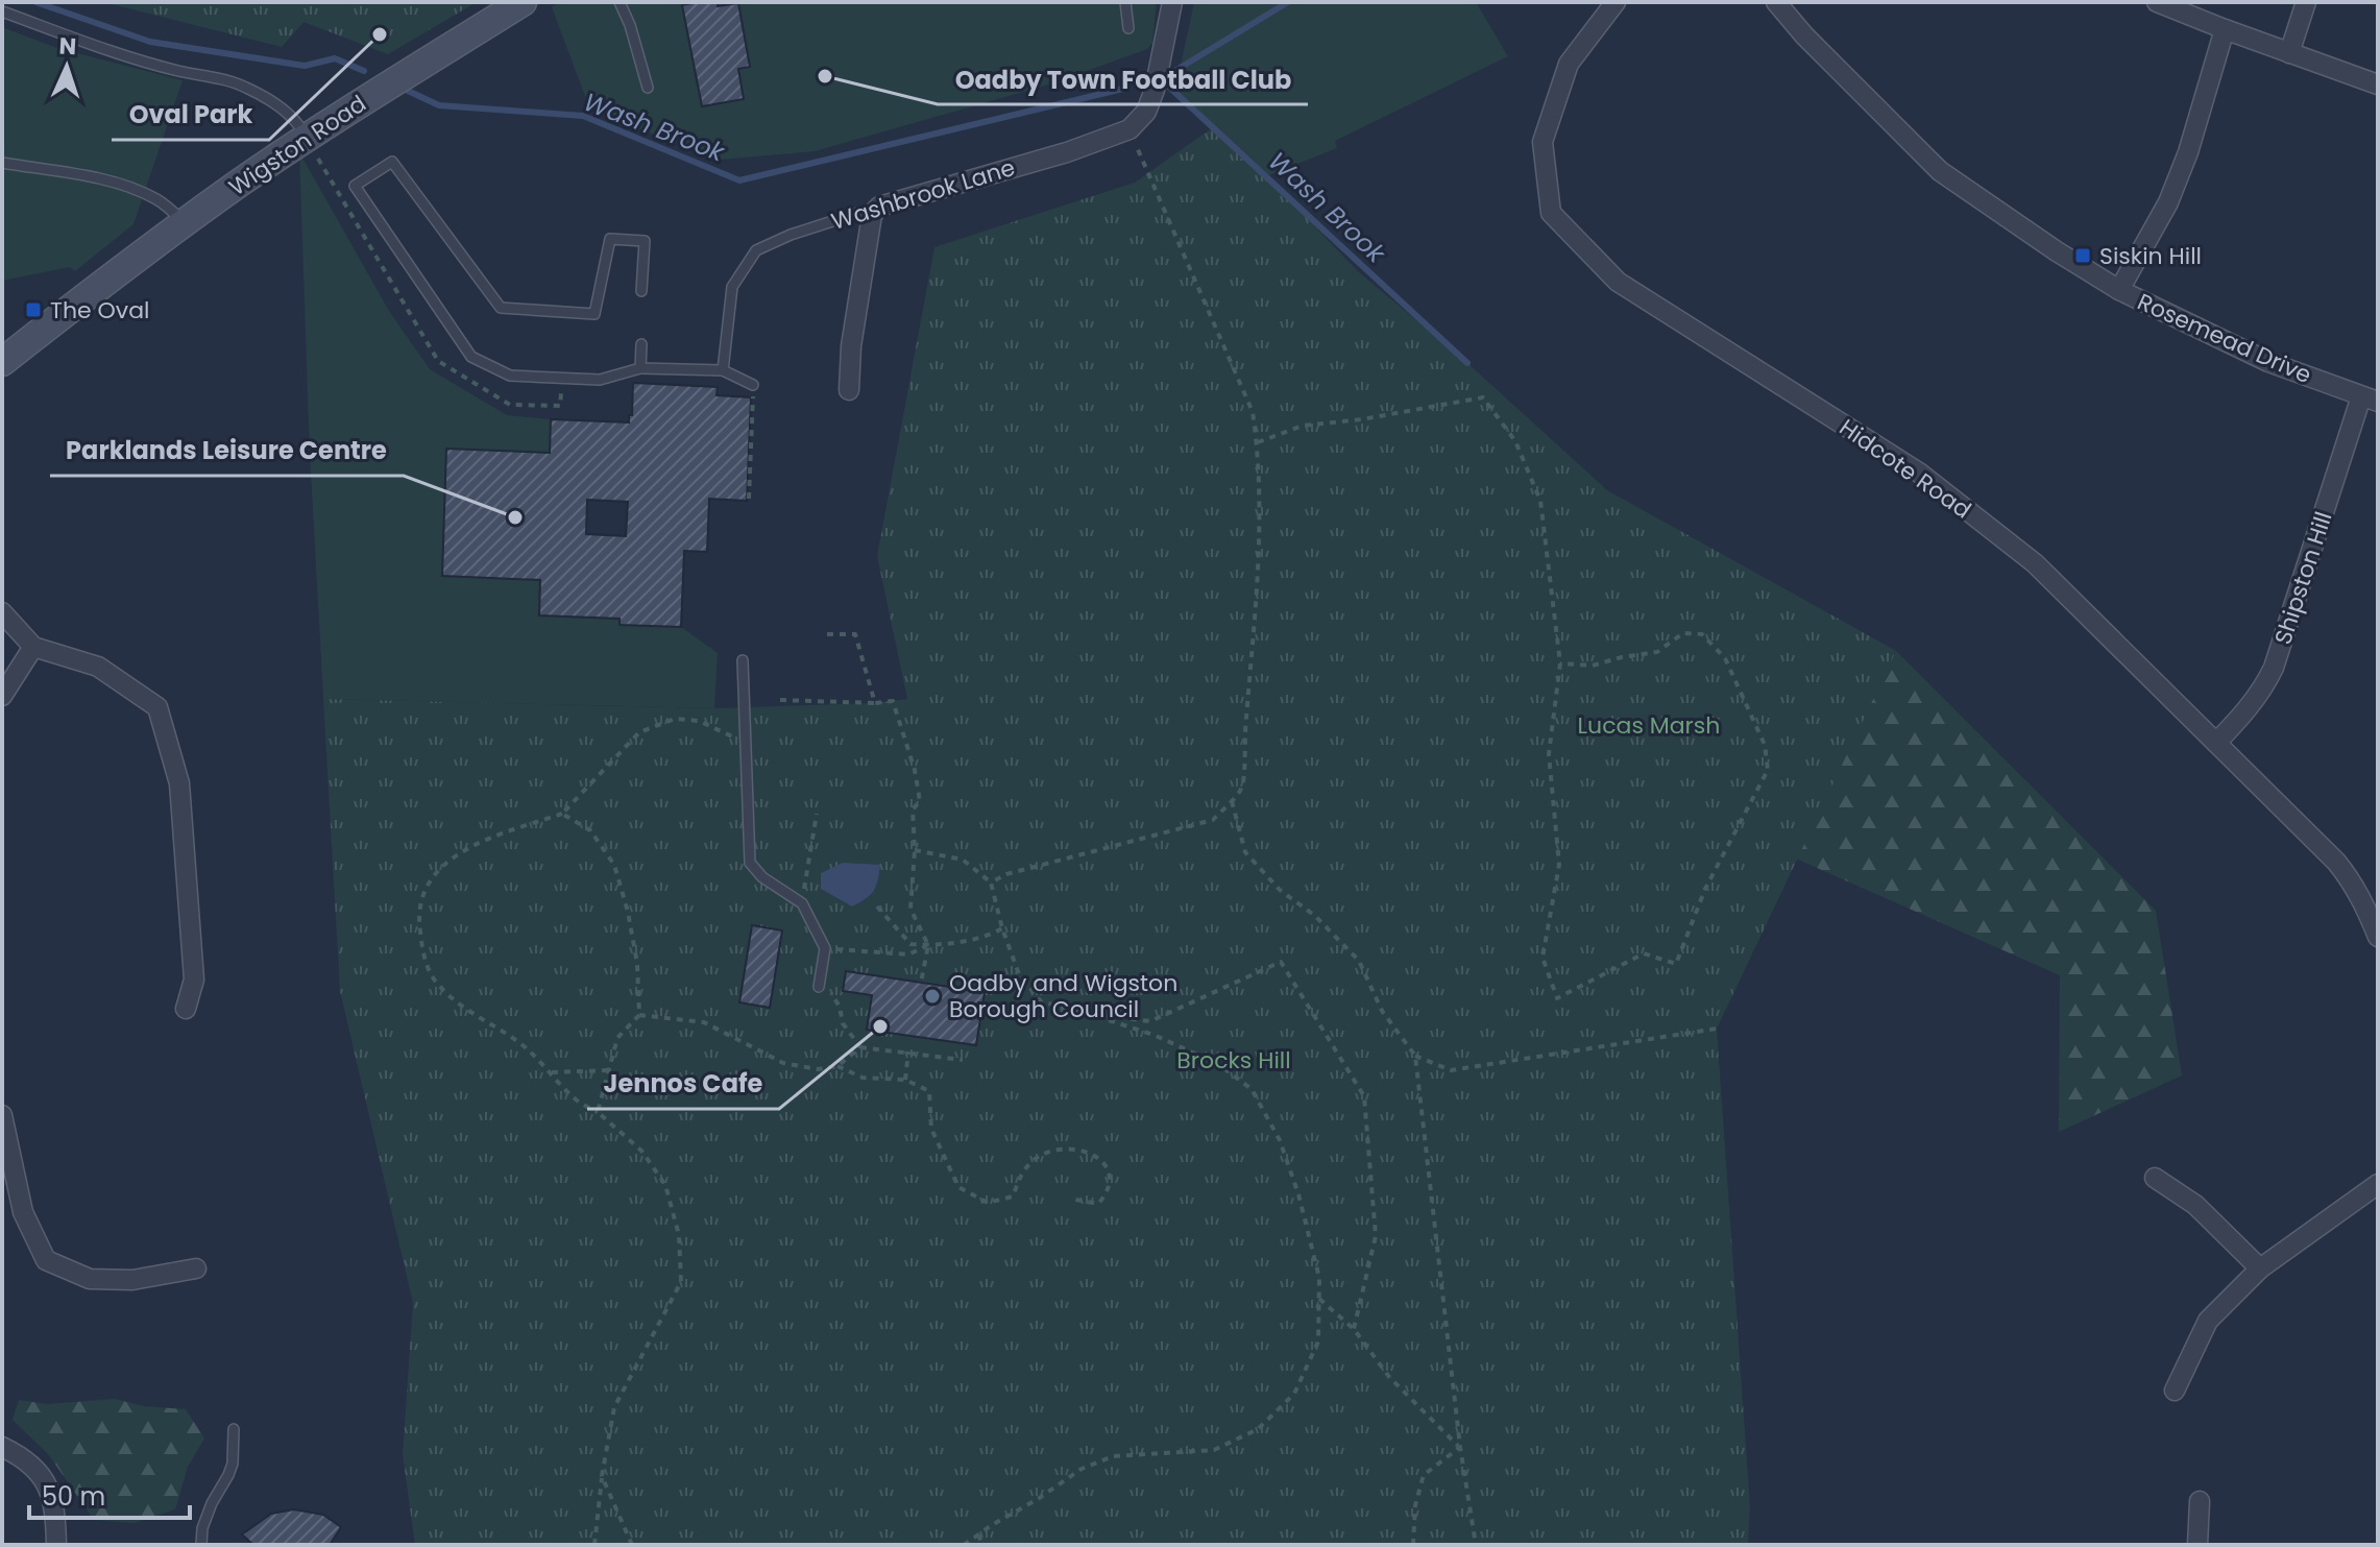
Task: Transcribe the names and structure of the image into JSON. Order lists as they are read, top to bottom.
{
  "streets": {
    "main road": ["Wigston Road"],
    "street": [
      "Washbrook Lane",
      "Rosemead Drive",
      "Hidcote Road",
      "Shipston Hill"
    ]
  },
  "crossings": [
    ["Rosemead Drive", "Shipston Hill"],
    ["Hidcote Road", "Shipston Hill"]
  ],
  "water": ["Wash Brook"],
  "parks": ["Lucas Marsh", "Brocks Hill"],
  "places": {
    "other": [
      "Oval Park",
      "Oadby Town Football Club",
      "Parklands Leisure Centre",
      "Oadby and Wigston Borough Council",
      "Jennos Cafe"
    ],
    "transit": ["Siskin Hill", "The Oval"]
  },
  "scale_bar": "50 m",
  "north": "top"
}
